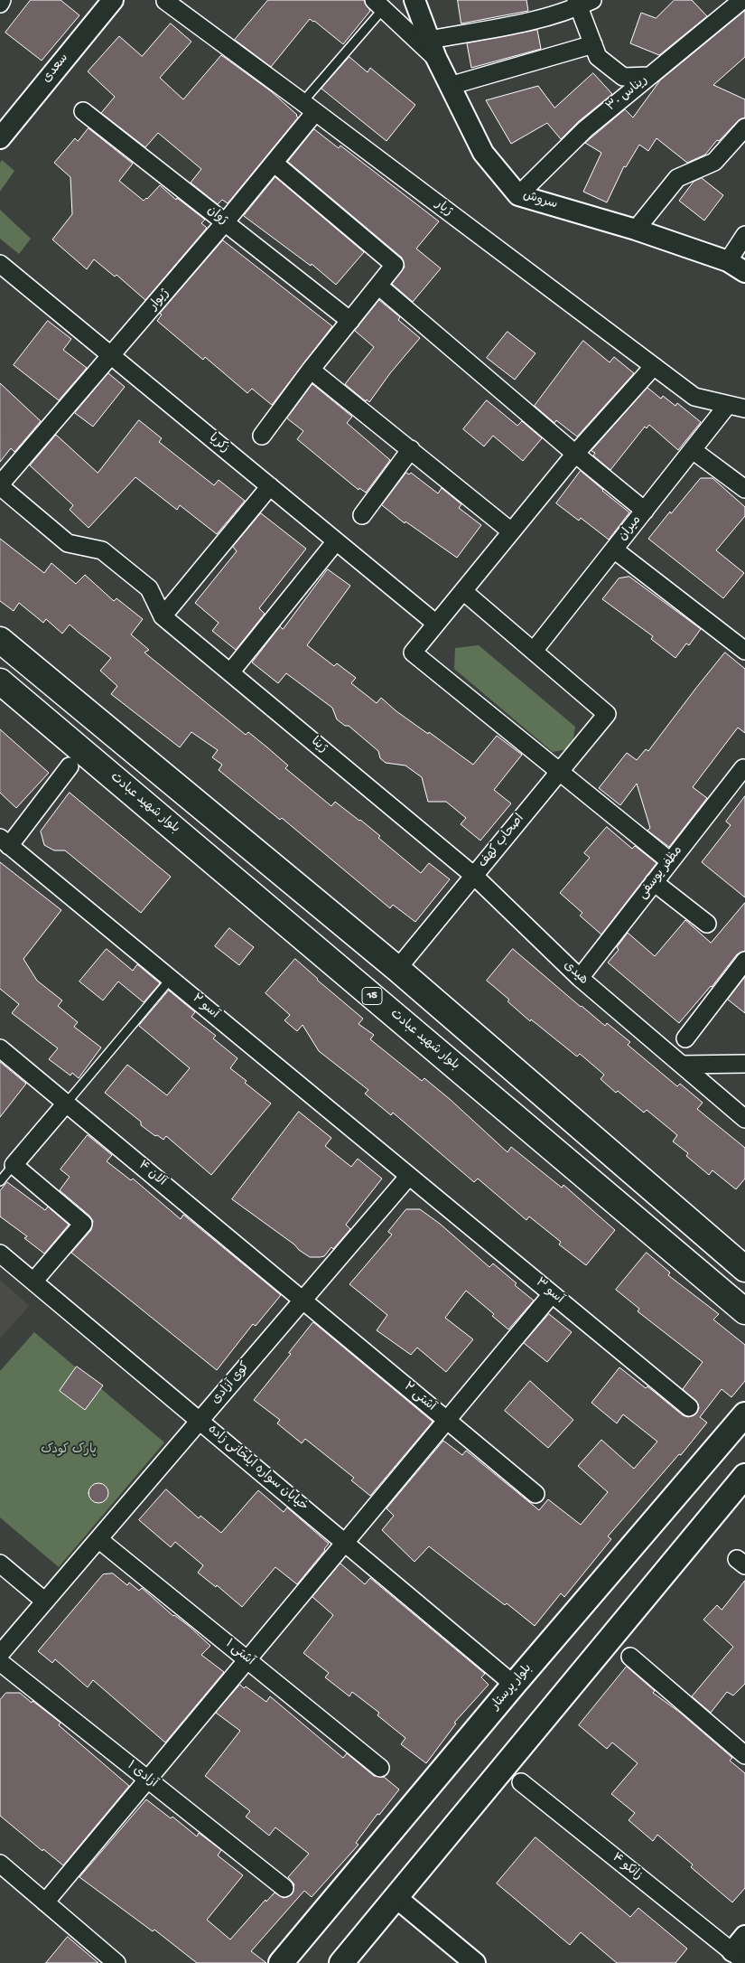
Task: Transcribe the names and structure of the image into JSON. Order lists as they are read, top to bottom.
{
  "streets": {
    "main road": ["بلوار شهید عبادت", "15", "بلوار پرستار"],
    "street": [
      "سعدی",
      "ریناس ۳۰",
      "سروش",
      "ژیار",
      "ژوان",
      "ژیوار",
      "زکریا",
      "میران",
      "ژینا",
      "اصحاب کهف",
      "مظفر یوسفی",
      "هیدی",
      "آسو ۲",
      "آلان ۴",
      "آسو ۳",
      "کوی آزادی",
      "آشتی ۲",
      "خیابان سواره ایلخانی زاده",
      "آشتی ۱",
      "آزادی ۱",
      "زانکو ۴"
    ]
  },
  "crossings": [
    ["ریناس ۳۰", "سروش"],
    ["ژیار", "ژیوار"],
    ["ژیار", "میران"],
    ["ژوان", "ژیوار"],
    ["ژیوار", "زکریا"],
    ["میران", "اصحاب کهف"],
    ["ژینا", "اصحاب کهف"],
    ["ژینا", "هیدی"],
    ["اصحاب کهف", "هیدی"],
    ["مظفر یوسفی", "هیدی"],
    ["آسو ۲", "آسو ۳"],
    ["آسو ۲", "کوی آزادی"],
    ["آلان ۴", "کوی آزادی"],
    ["آلان ۴", "آشتی ۲"],
    ["آسو ۳", "کوی آزادی"],
    ["کوی آزادی", "آشتی ۲"],
    ["کوی آزادی", "خیابان سواره ایلخانی زاده"],
    ["کوی آزادی", "آشتی ۱"],
    ["خیابان سواره ایلخانی زاده", "بلوار پرستار"]
  ],
  "parks": ["پارک کودک"]
}
